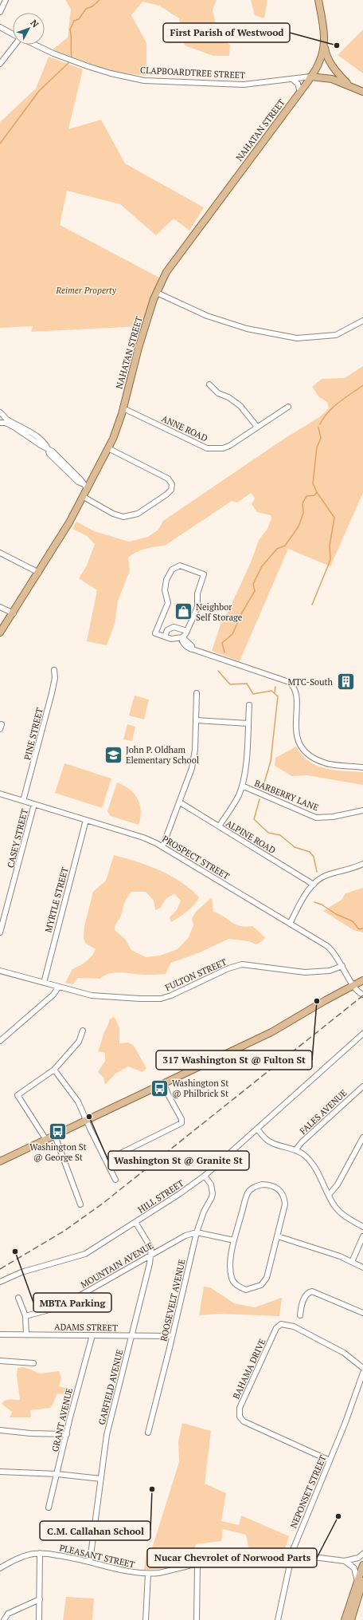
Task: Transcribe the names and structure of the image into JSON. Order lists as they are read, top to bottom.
{
  "streets": {
    "main road": ["CLAPBOARDTREE STREET", "NAHATAN STREET"],
    "street": [
      "ANNE ROAD",
      "PINE STREET",
      "BARBERRY LANE",
      "ALPINE ROAD",
      "CASEY STREET",
      "PROSPECT STREET",
      "MYRTLE STREET",
      "FULTON STREET",
      "FALES AVENUE",
      "HILL STREET",
      "MOUNTAIN AVENUE",
      "ROOSEVELT AVENUE",
      "ADAMS STREET",
      "BAHAMA DRIVE",
      "GARFIELD AVENUE",
      "GRANT AVENUE",
      "NEPONSET STREET",
      "PLEASANT STREET"
    ]
  },
  "crossings": [
    ["CLAPBOARDTREE STREET", "NAHATAN STREET"],
    ["NAHATAN STREET", "ANNE ROAD"],
    ["PINE STREET", "PROSPECT STREET"],
    ["CASEY STREET", "PROSPECT STREET"],
    ["PROSPECT STREET", "MYRTLE STREET"],
    ["PROSPECT STREET", "FULTON STREET"],
    ["MYRTLE STREET", "FULTON STREET"],
    ["HILL STREET", "ROOSEVELT AVENUE"],
    ["HILL STREET", "GARFIELD AVENUE"],
    ["MOUNTAIN AVENUE", "ROOSEVELT AVENUE"],
    ["MOUNTAIN AVENUE", "GARFIELD AVENUE"],
    ["ROOSEVELT AVENUE", "ADAMS STREET"],
    ["ADAMS STREET", "GARFIELD AVENUE"],
    ["ADAMS STREET", "GRANT AVENUE"],
    ["BAHAMA DRIVE", "NEPONSET STREET"],
    ["GARFIELD AVENUE", "PLEASANT STREET"],
    ["NEPONSET STREET", "PLEASANT STREET"]
  ],
  "parks": ["Reimer Property"],
  "places": {
    "other": [
      "First Parish of Westwood",
      "317 Washington St @ Fulton St",
      "Washington St @ Granite St",
      "MBTA Parking",
      "C.M. Callahan School",
      "Nucar Chevrolet of Norwood Parts"
    ],
    "shop": ["Neighbor Self Storage"],
    "building": ["MTC-South"],
    "school or university": ["John P. Oldham Elementary School"],
    "bus stop": ["Washington St @ Philbrick St", "Washington St @ George St"]
  },
  "north": "top right"
}
